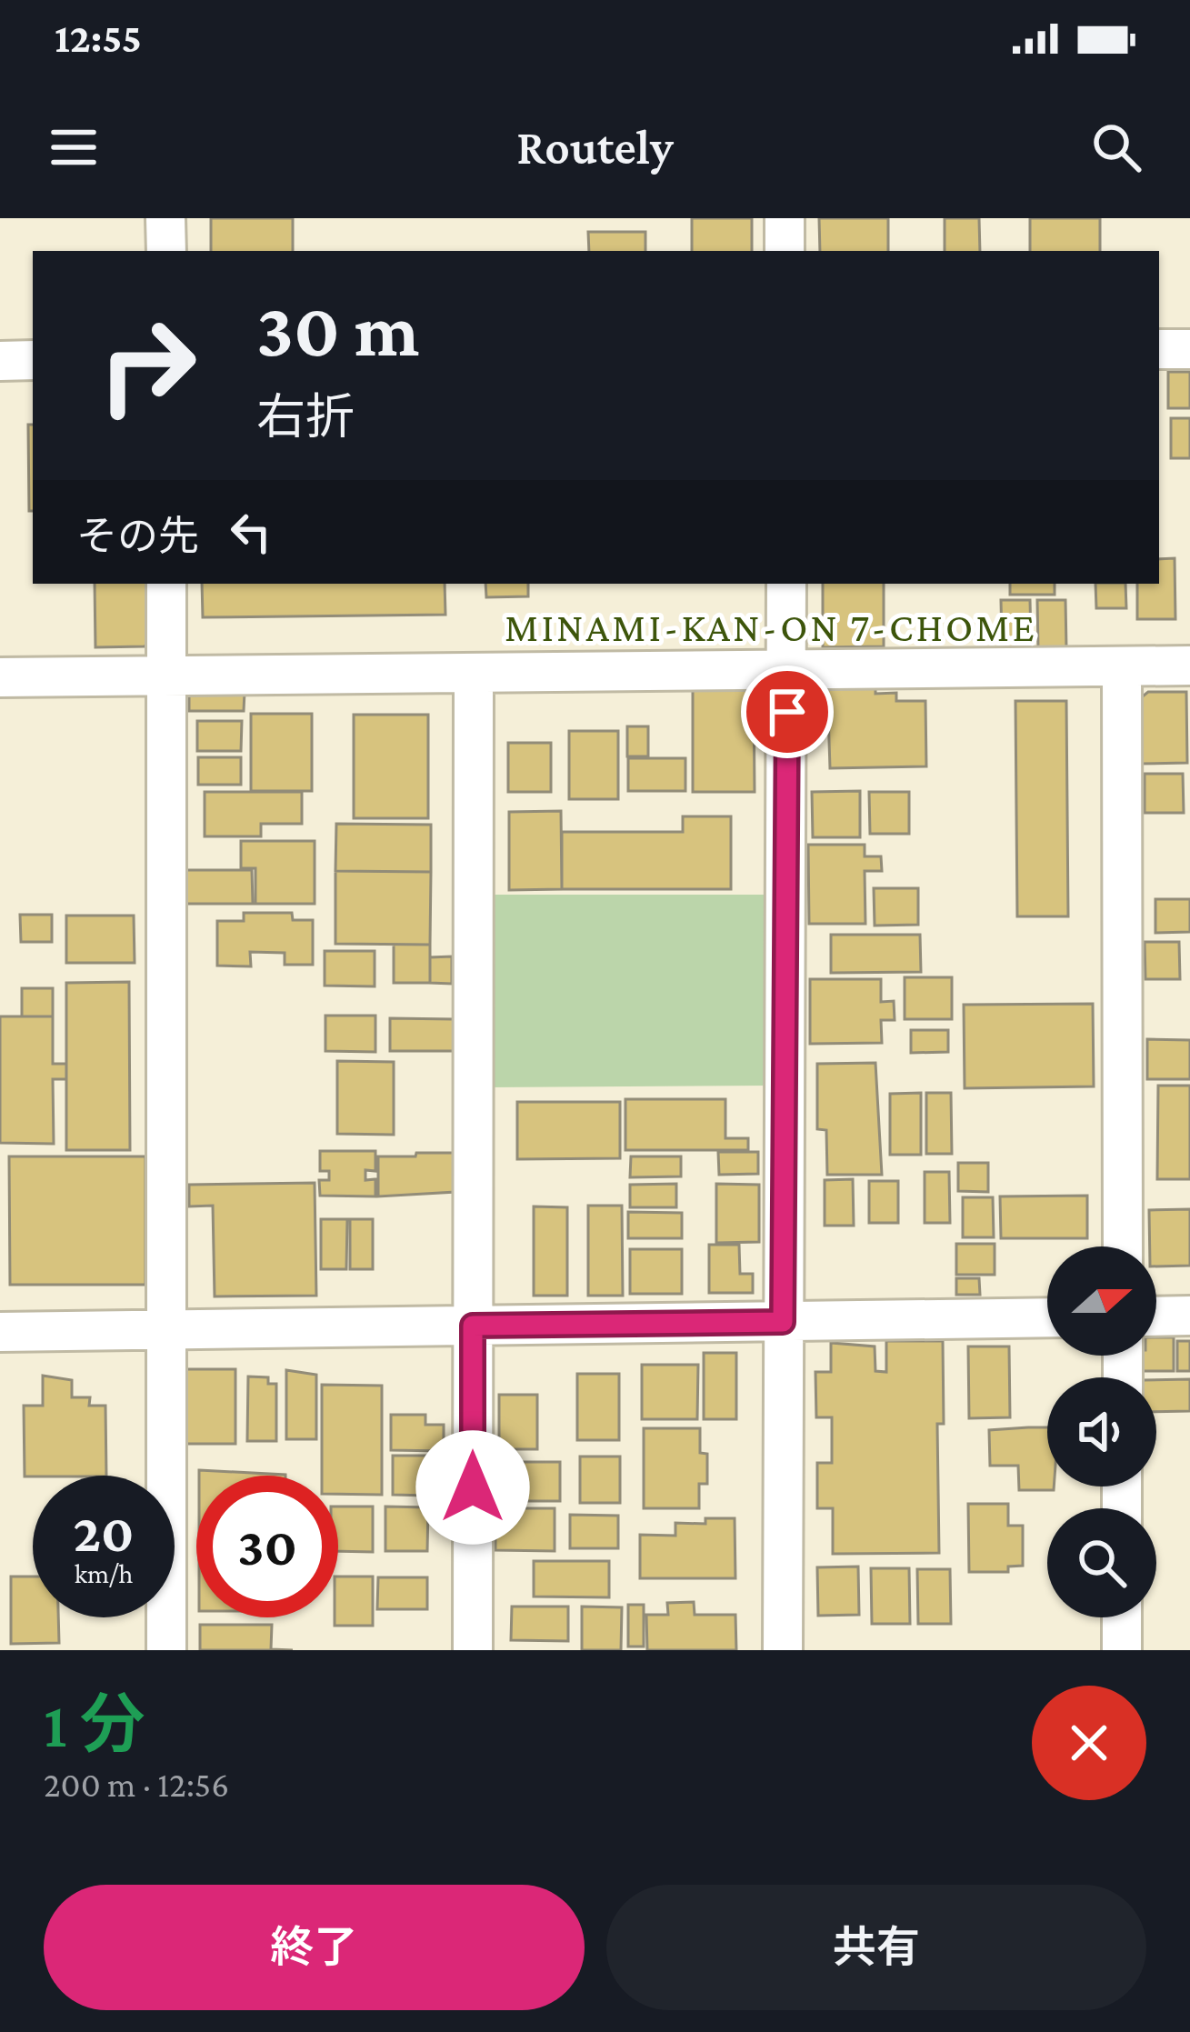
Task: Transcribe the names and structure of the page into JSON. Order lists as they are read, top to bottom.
{
  "districts": ["MINAMI-KAN-ON 7-CHOME"],
  "north": "right",
  "page": {
    "status": "12:55",
    "header": "Routely",
    "turn": ["30 m", "右折"],
    "then": "その先",
    "speed": "20 km/h",
    "limit": "30",
    "heading": ["1 分", "200 m · 12:56"],
    "buttons": ["終了", "共有"]
  }
}
